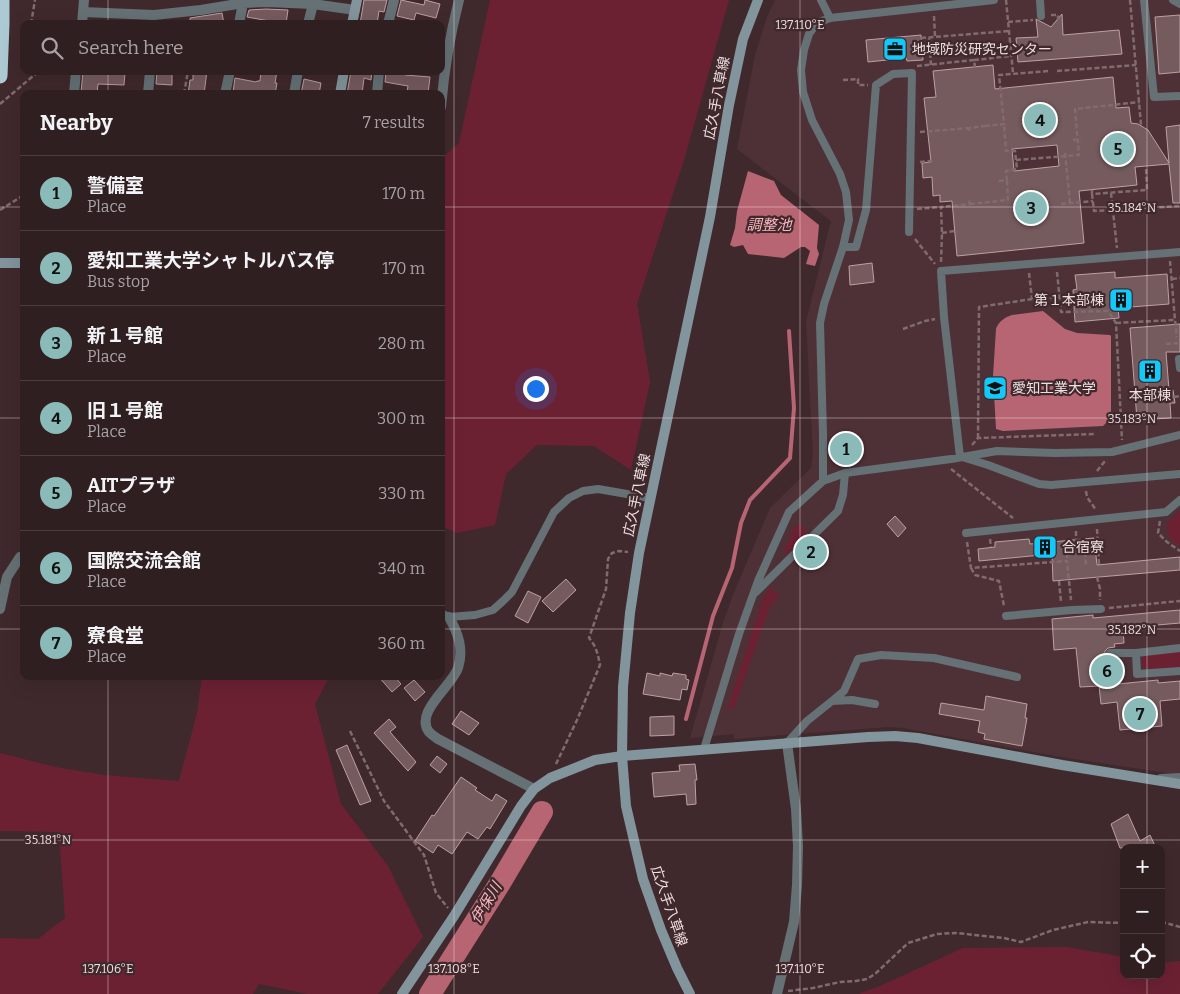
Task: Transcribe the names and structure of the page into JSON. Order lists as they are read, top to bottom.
{
  "streets": {
    "main road": ["広久手八草線"]
  },
  "water": ["調整池", "伊保川"],
  "places": {
    "office": ["地域防災研究センター"],
    "building": ["第１本部棟", "本部棟", "合宿寮"],
    "school or university": ["愛知工業大学"]
  },
  "page": {
    "search": "Search here",
    "heading": ["Nearby", "7 results"],
    "pins": [
      "4",
      "5",
      "3",
      "1",
      "2",
      "6",
      "7"
    ],
    "list": [
      {
        "mark": "1",
        "name": "警備室",
        "note": "Place",
        "value": "170 m"
      },
      {
        "mark": "2",
        "name": "愛知工業大学シャトルバス停",
        "note": "Bus stop",
        "value": "170 m"
      },
      {
        "mark": "3",
        "name": "新１号館",
        "note": "Place",
        "value": "280 m"
      },
      {
        "mark": "4",
        "name": "旧１号館",
        "note": "Place",
        "value": "300 m"
      },
      {
        "mark": "5",
        "name": "AITプラザ",
        "note": "Place",
        "value": "330 m"
      },
      {
        "mark": "6",
        "name": "国際交流会館",
        "note": "Place",
        "value": "340 m"
      },
      {
        "mark": "7",
        "name": "寮食堂",
        "note": "Place",
        "value": "360 m"
      }
    ],
    "map_buttons": ["+", "−"]
  },
  "coordinates": [
    "137.110°E",
    "35.184°N",
    "35.183°N",
    "35.182°N",
    "35.181°N",
    "137.106°E",
    "137.108°E"
  ]
}
